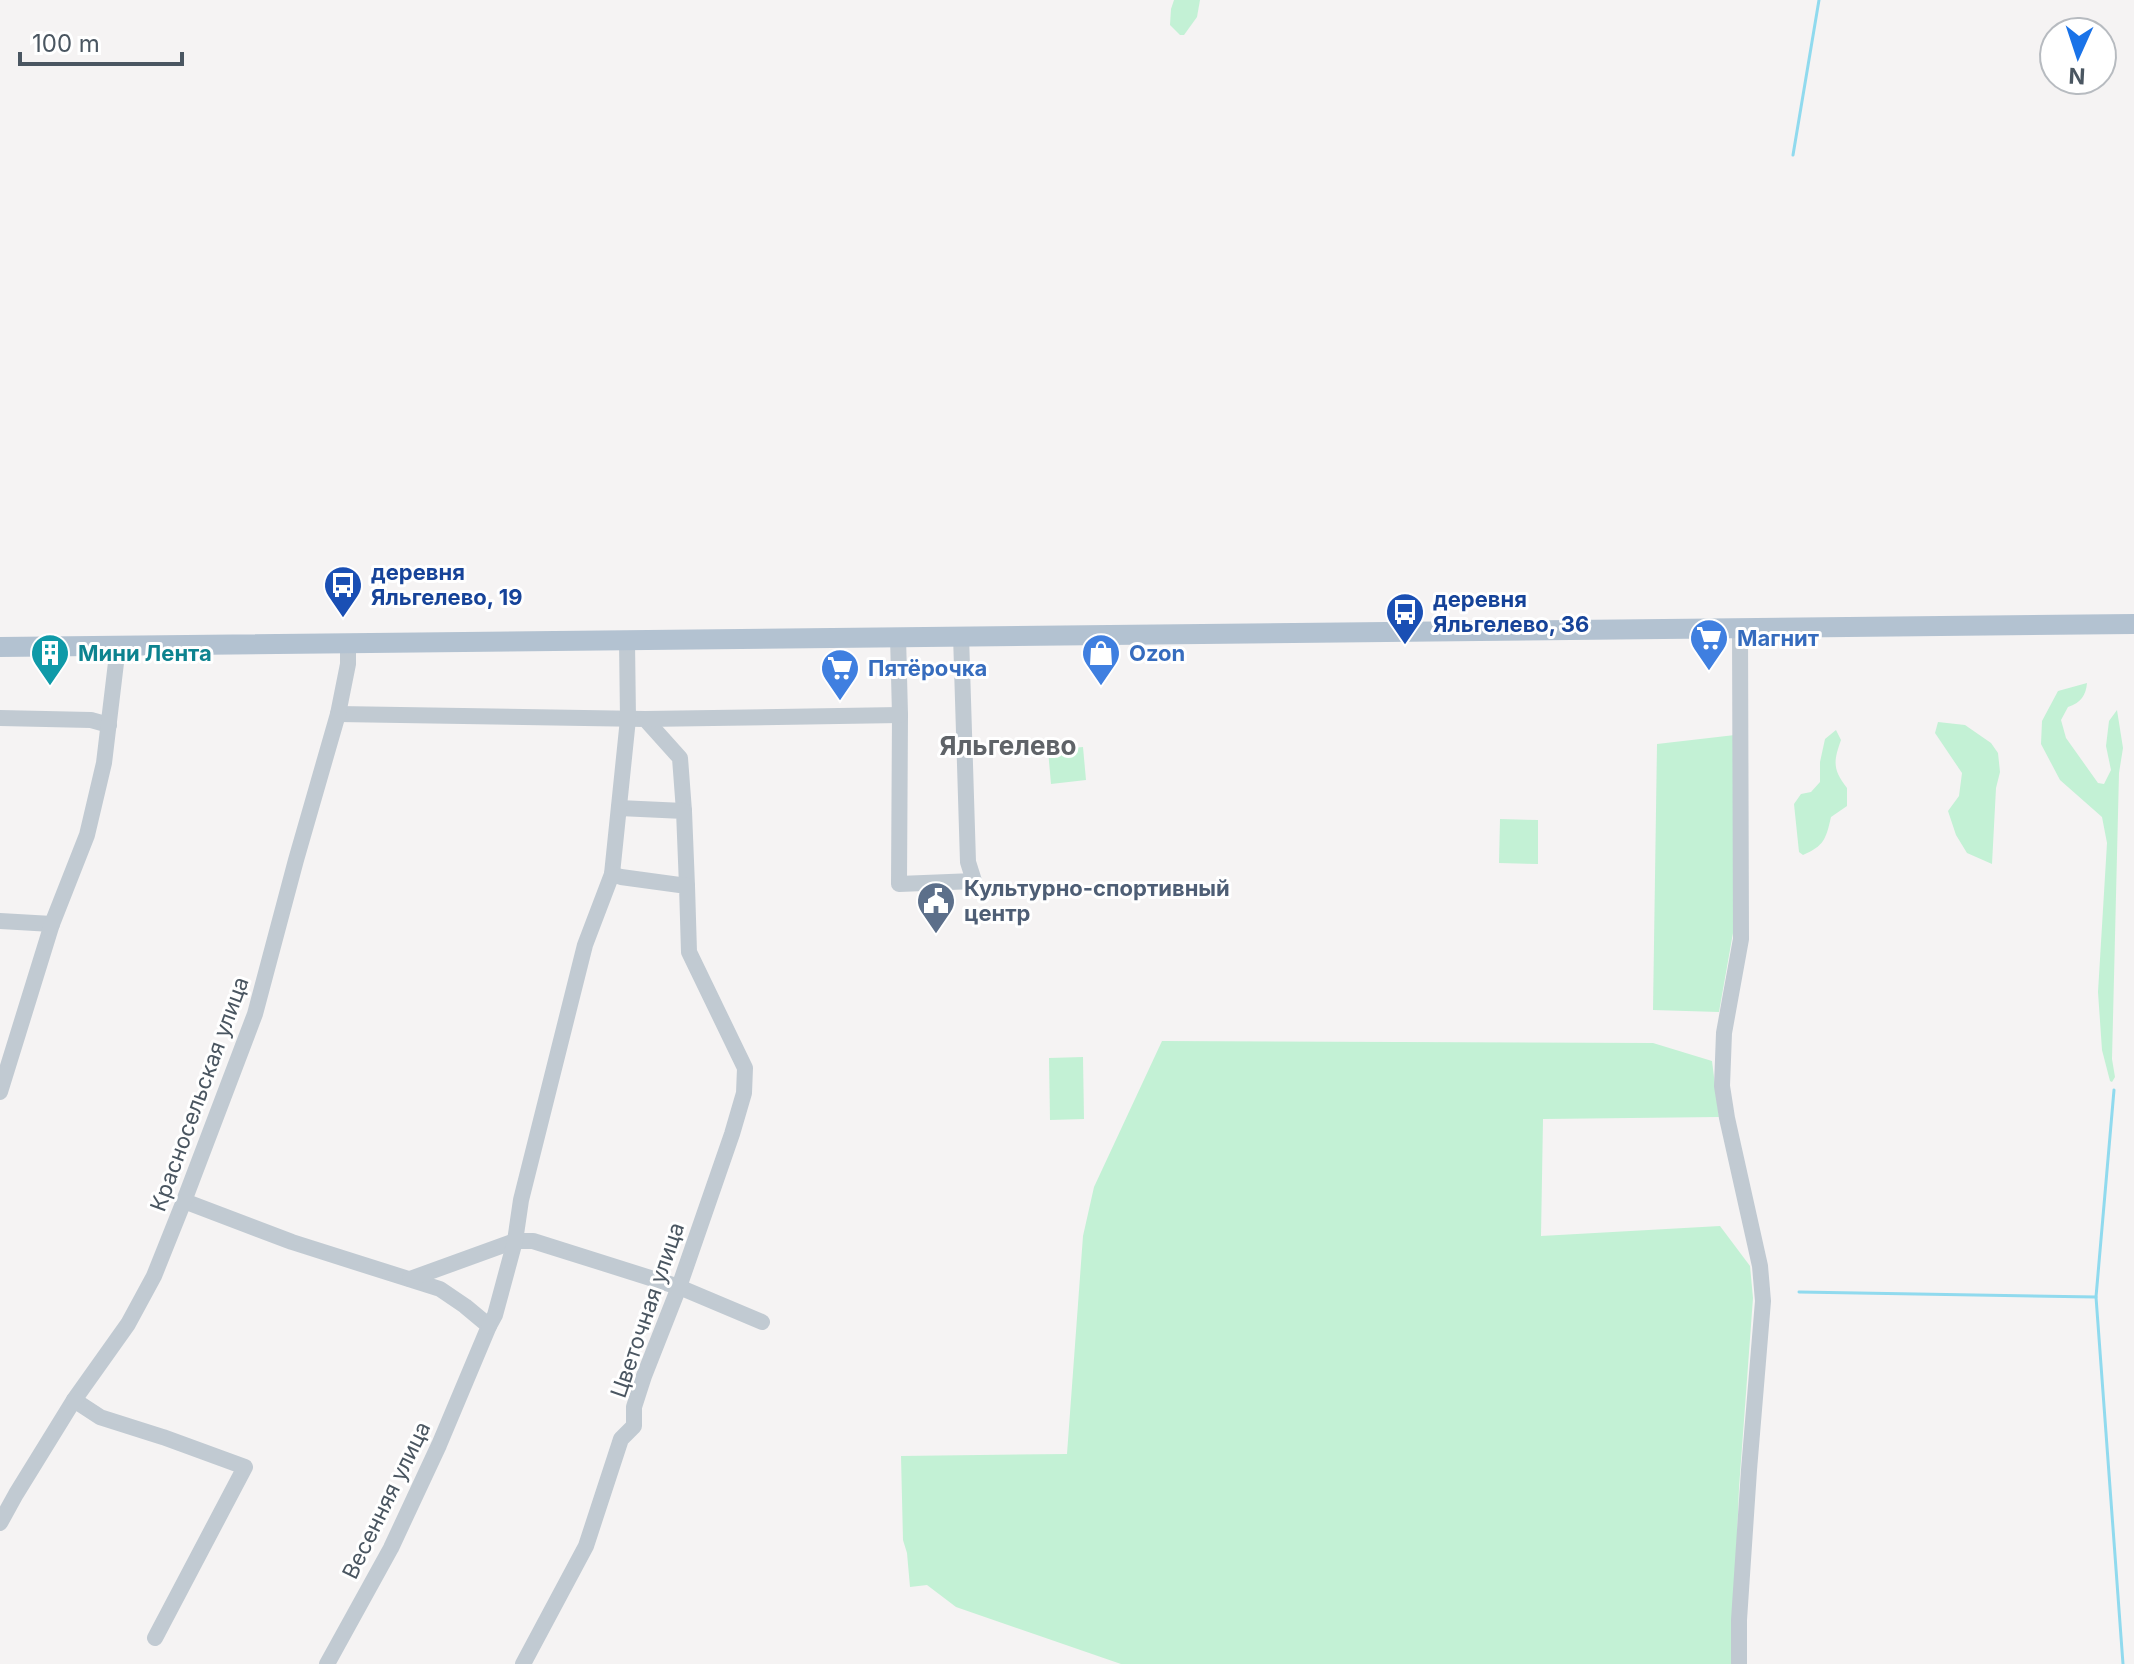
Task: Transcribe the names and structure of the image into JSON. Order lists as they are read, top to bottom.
{
  "streets": {
    "street": ["Красносельская улица", "Цветочная улица", "Весенняя улица"]
  },
  "districts": ["Яльгелево"],
  "places": {
    "bus stop": ["деревня Яльгелево, 19", "деревня Яльгелево, 36"],
    "supermarket": ["Магнит", "Пятёрочка"],
    "building": ["Мини Лента"],
    "shop": ["Ozon"],
    "public building": ["Культурно-спортивный центр"]
  },
  "scale_bar": "100 m",
  "north": "bottom"
}
